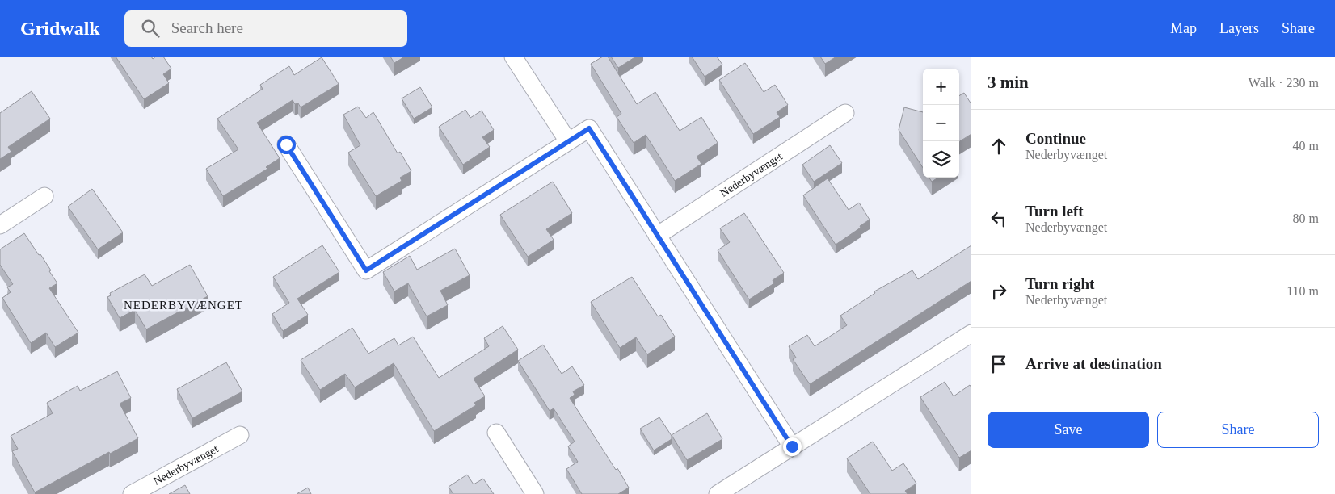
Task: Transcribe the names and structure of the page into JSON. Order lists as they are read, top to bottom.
{
  "streets": {
    "street": ["Nederbyvænget"]
  },
  "districts": ["NEDERBYVÆNGET"],
  "page": {
    "header": "Gridwalk",
    "search": "Search here",
    "nav": ["Map", "Layers", "Share"],
    "heading": ["3 min", "Walk · 230 m"],
    "map_buttons": ["+", "−"],
    "list": [
      ["Continue", "Nederbyvænget", "40 m"],
      ["Turn left", "Nederbyvænget", "80 m"],
      ["Turn right", "Nederbyvænget", "110 m"],
      "Arrive at destination"
    ],
    "buttons": ["Save", "Share"]
  }
}
